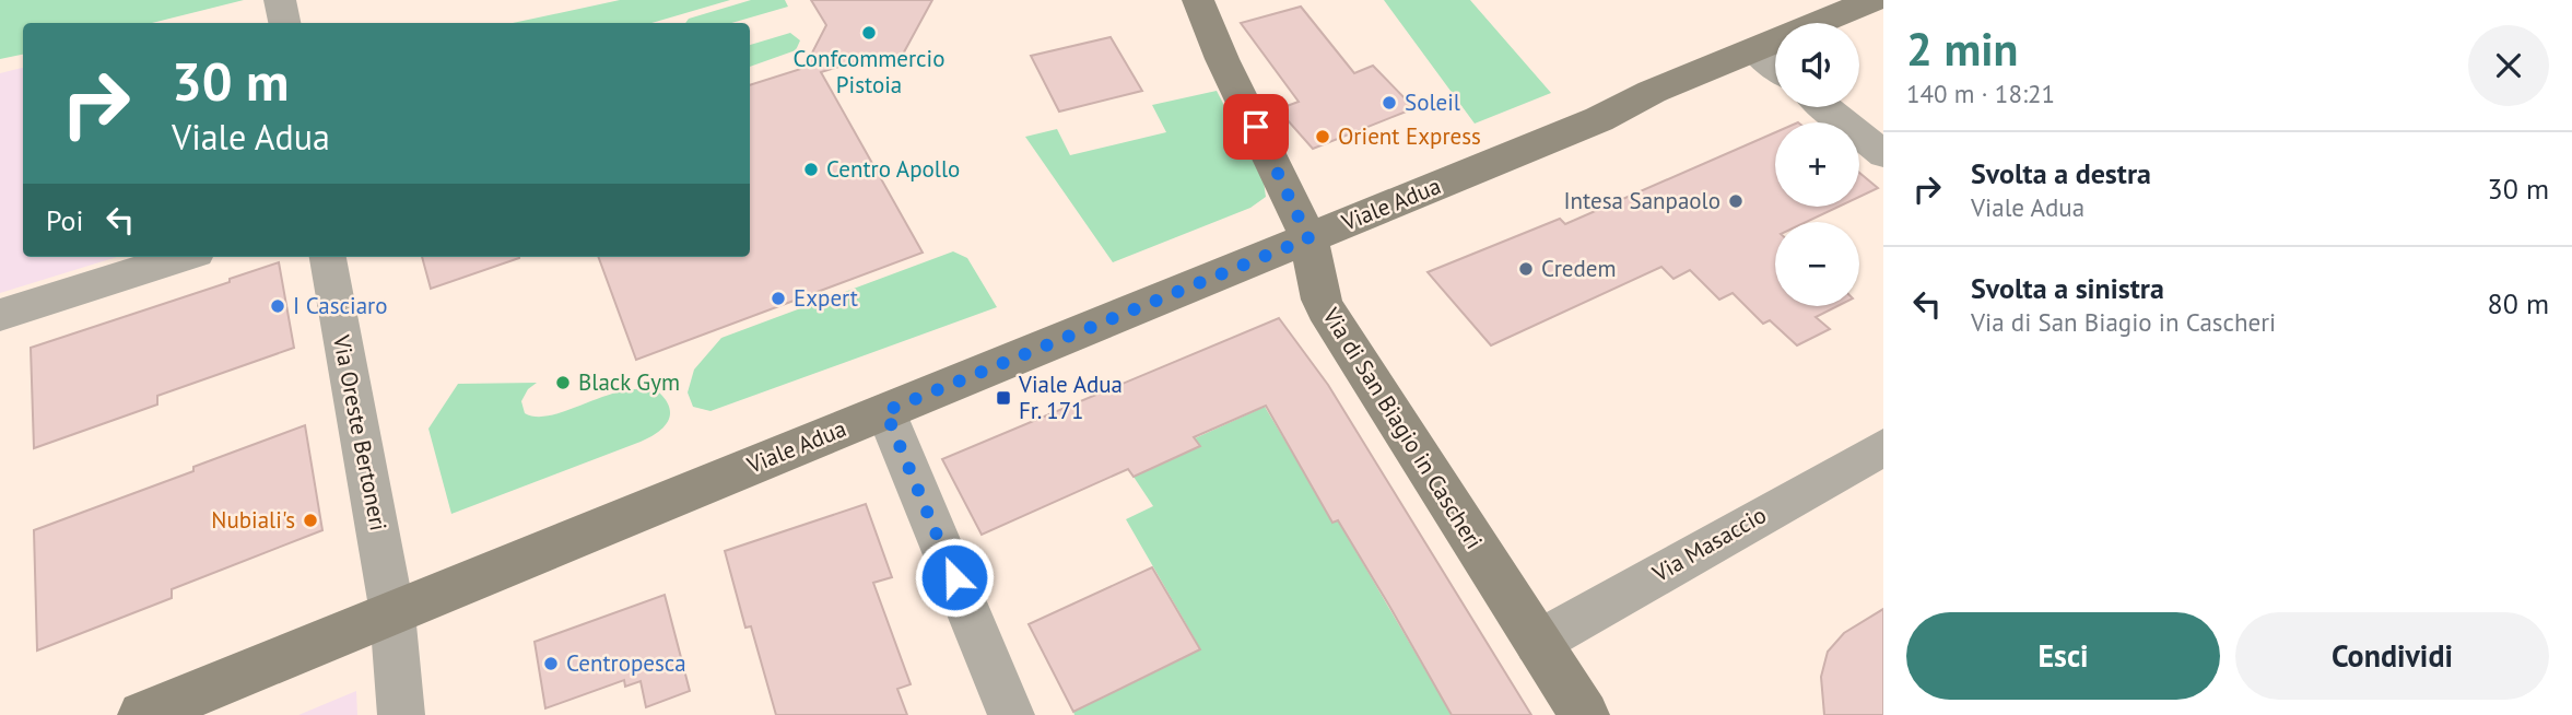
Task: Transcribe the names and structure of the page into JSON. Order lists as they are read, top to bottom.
{
  "streets": {
    "main road": ["Viale Adua", "Via di San Biagio in Cascheri"],
    "street": ["Via Oreste Bertoneri", "Via Masaccio"]
  },
  "crossings": [
    ["Viale Adua", "Via di San Biagio in Cascheri"],
    ["Viale Adua", "Via Oreste Bertoneri"],
    ["Via di San Biagio in Cascheri", "Via Masaccio"]
  ],
  "places": {
    "other": [
      "Confcommercio Pistoia",
      "Soleil",
      "Orient Express",
      "Centro Apollo",
      "Intesa Sanpaolo",
      "Credem",
      "Expert",
      "I Casciaro",
      "Black Gym",
      "Nubiali's",
      "Centropesca"
    ],
    "transit": ["Viale Adua Fr. 171"]
  },
  "page": {
    "heading": ["2 min", "140 m · 18:21"],
    "map_buttons": ["+", "−"],
    "turn": ["30 m", "Viale Adua"],
    "list": [
      {
        "name": "Svolta a destra",
        "note": "Viale Adua",
        "value": "30 m"
      },
      {
        "name": "Svolta a sinistra",
        "note": "Via di San Biagio in Cascheri",
        "value": "80 m"
      }
    ],
    "then": "Poi",
    "buttons": ["Esci", "Condividi"]
  }
}
